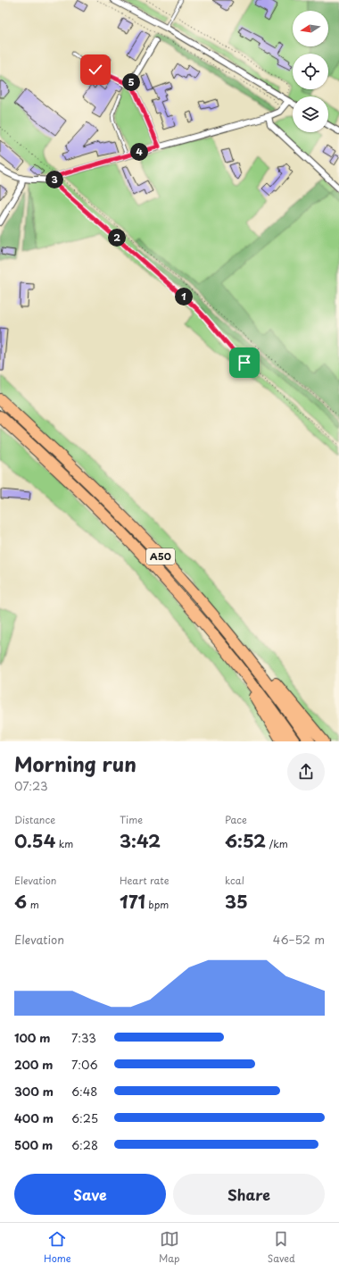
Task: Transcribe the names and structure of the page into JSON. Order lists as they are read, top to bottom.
{
  "streets": {
    "highway": ["A50"]
  },
  "north": "left",
  "page": {
    "pins": [
      "5",
      "4",
      "3",
      "2",
      "1"
    ],
    "heading": ["Morning run", "07:23"],
    "stats": [
      ["Distance", "0.54 km"],
      ["Time", "3:42"],
      ["Pace", "6:52 /km"],
      ["Elevation", "6 m"],
      ["Heart rate", "171 bpm"],
      ["kcal", "35"]
    ],
    "chart": ["Elevation", "46–52 m"],
    "list": [
      {
        "name": "100 m",
        "note": "7:33"
      },
      {
        "name": "200 m",
        "note": "7:06"
      },
      {
        "name": "300 m",
        "note": "6:48"
      },
      {
        "name": "400 m",
        "note": "6:25"
      },
      {
        "name": "500 m",
        "note": "6:28"
      }
    ],
    "buttons": ["Save", "Share"],
    "tabs": ["Home", "Map", "Saved"]
  }
}
